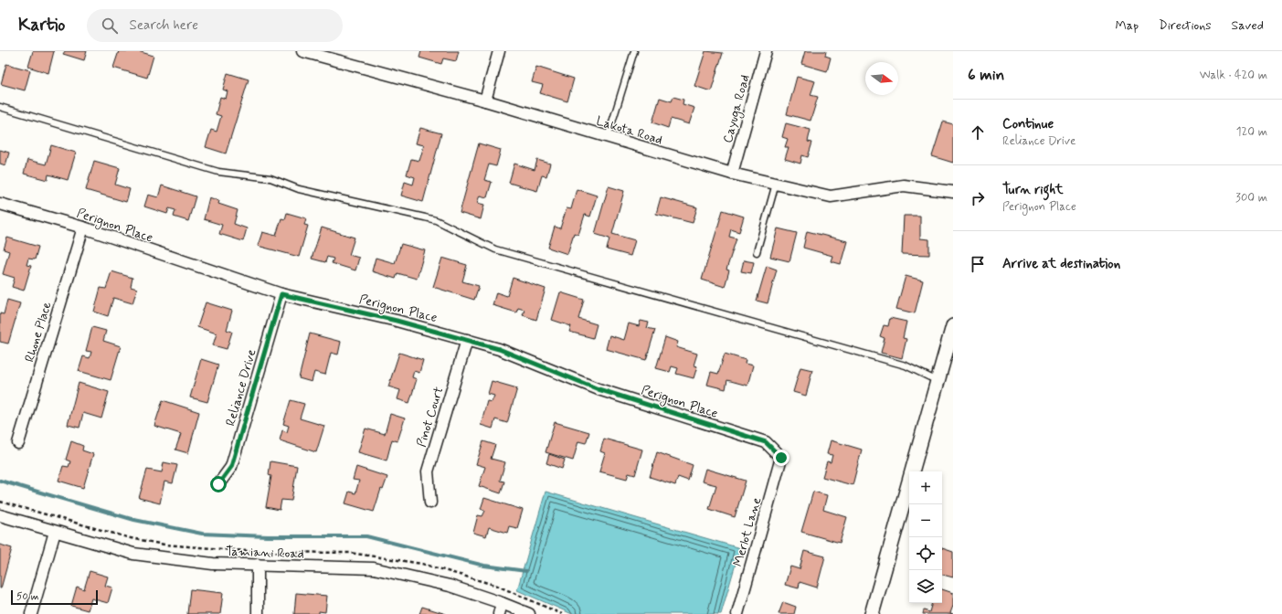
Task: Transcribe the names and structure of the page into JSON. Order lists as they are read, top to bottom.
{
  "streets": {
    "street": [
      "Cayuga Road",
      "Lakota Road",
      "Perignon Place",
      "Rhone Place",
      "Reliance Drive",
      "Pinot Court",
      "Merlot Lane",
      "Tamiani Road"
    ]
  },
  "crossings": [
    ["Cayuga Road", "Lakota Road"],
    ["Perignon Place", "Rhone Place"],
    ["Perignon Place", "Reliance Drive"],
    ["Perignon Place", "Pinot Court"],
    ["Perignon Place", "Merlot Lane"]
  ],
  "scale_bar": "50 m",
  "north": "right",
  "page": {
    "header": "Kartio",
    "search": "Search here",
    "nav": ["Map", "Directions", "Saved"],
    "heading": ["6 min", "Walk · 420 m"],
    "list": [
      ["Continue", "Reliance Drive", "120 m"],
      ["Turn right", "Perignon Place", "300 m"],
      "Arrive at destination"
    ],
    "map_buttons": ["+", "−"],
    "scale": "50 m"
  }
}
